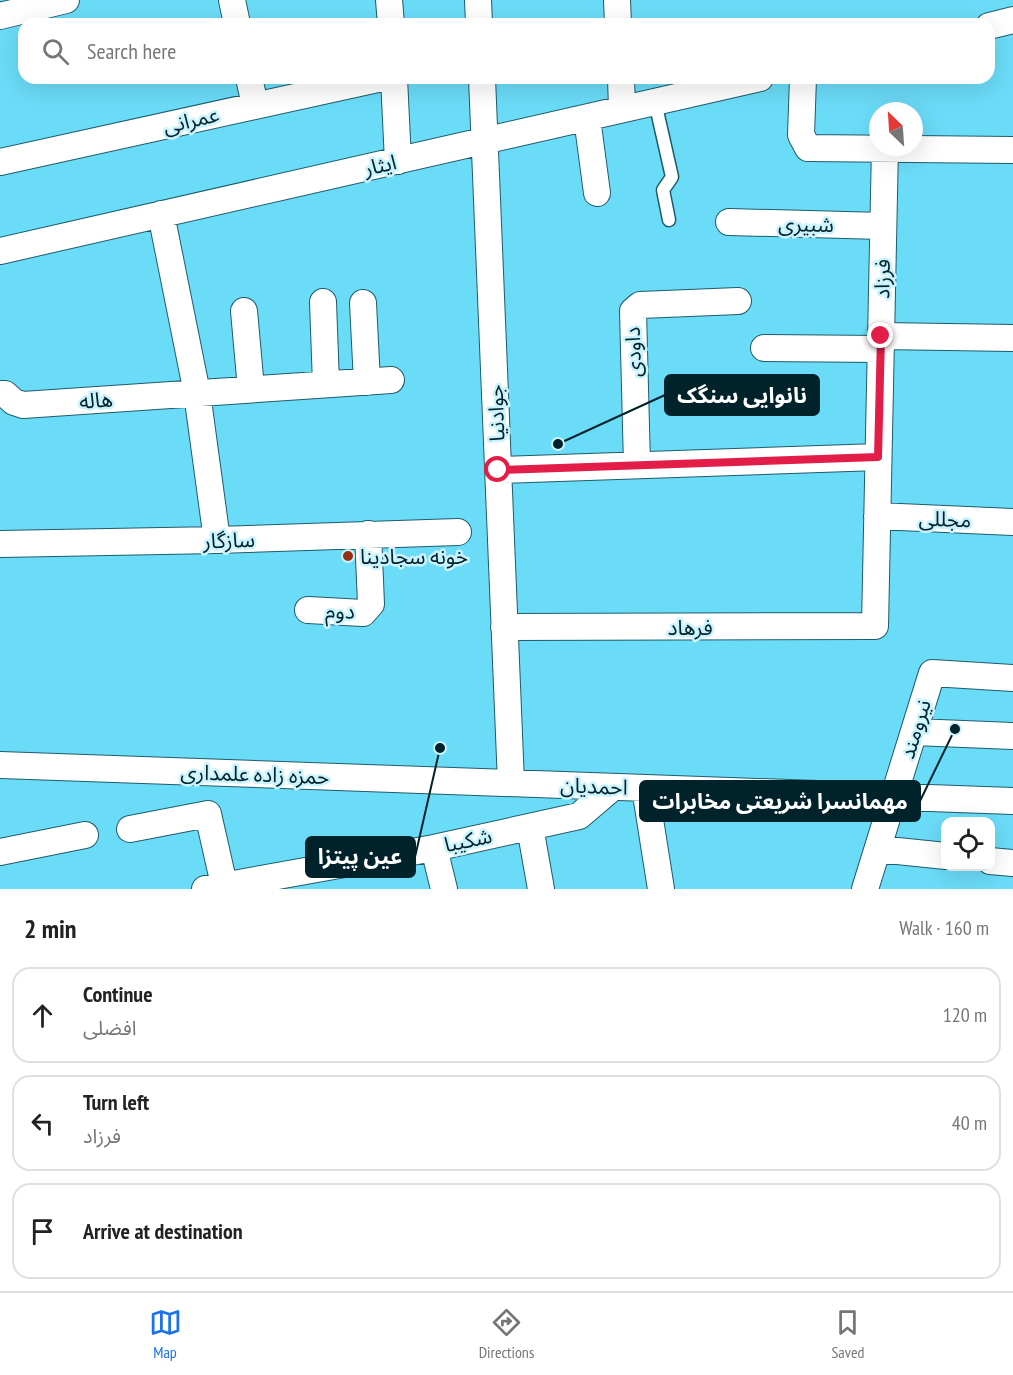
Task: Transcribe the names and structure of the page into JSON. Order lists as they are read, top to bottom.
{
  "streets": {
    "street": [
      "عمرانی",
      "ایثار",
      "شبیری",
      "فرزاد",
      "داودی",
      "هاله",
      "جوادنیا",
      "مجللی",
      "سازگار",
      "دوم",
      "فرهاد",
      "نیرومند",
      "حمزه زاده علمداری",
      "احمدیان",
      "شکیبا"
    ]
  },
  "crossings": [
    ["ایثار", "جوادنیا"],
    ["شبیری", "فرزاد"],
    ["فرزاد", "مجللی"],
    ["فرزاد", "فرهاد"],
    ["جوادنیا", "فرهاد"],
    ["جوادنیا", "حمزه زاده علمداری"],
    ["جوادنیا", "احمدیان"],
    ["سازگار", "دوم"],
    ["نیرومند", "احمدیان"],
    ["حمزه زاده علمداری", "احمدیان"],
    ["احمدیان", "شکیبا"]
  ],
  "places": [
    "نانوایی سنگک",
    "خونه سجادینا",
    "مهمانسرا شریعتی مخابرات",
    "عین پیتزا"
  ],
  "north": "top left",
  "page": {
    "search": "Search here",
    "heading": ["2 min", "Walk · 160 m"],
    "list": [
      ["Continue", "افضلی", "120 m"],
      ["Turn left", "فرزاد", "40 m"],
      "Arrive at destination"
    ],
    "nav": ["Map", "Directions", "Saved"]
  }
}
